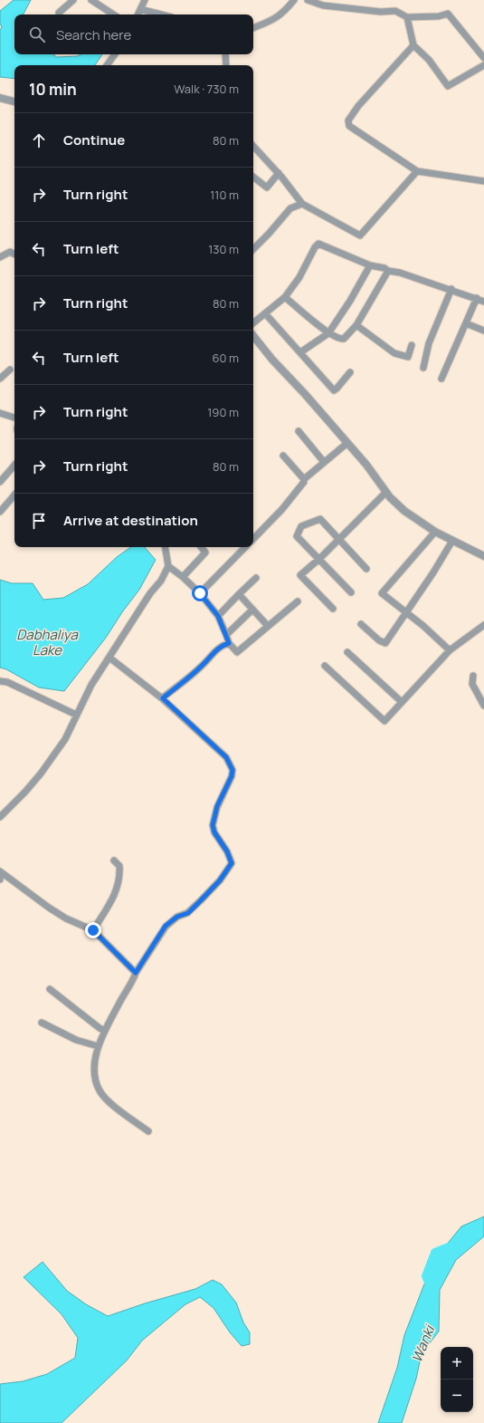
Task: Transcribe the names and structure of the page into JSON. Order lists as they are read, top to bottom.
{
  "water": ["Dabhaliya Lake", "Wanki"],
  "page": {
    "search": "Search here",
    "heading": ["10 min", "Walk · 730 m"],
    "list": [
      ["Continue", "80 m"],
      ["Turn right", "110 m"],
      ["Turn left", "130 m"],
      ["Turn right", "80 m"],
      ["Turn left", "60 m"],
      ["Turn right", "190 m"],
      ["Turn right", "80 m"],
      "Arrive at destination"
    ],
    "map_buttons": ["+", "−"]
  }
}
